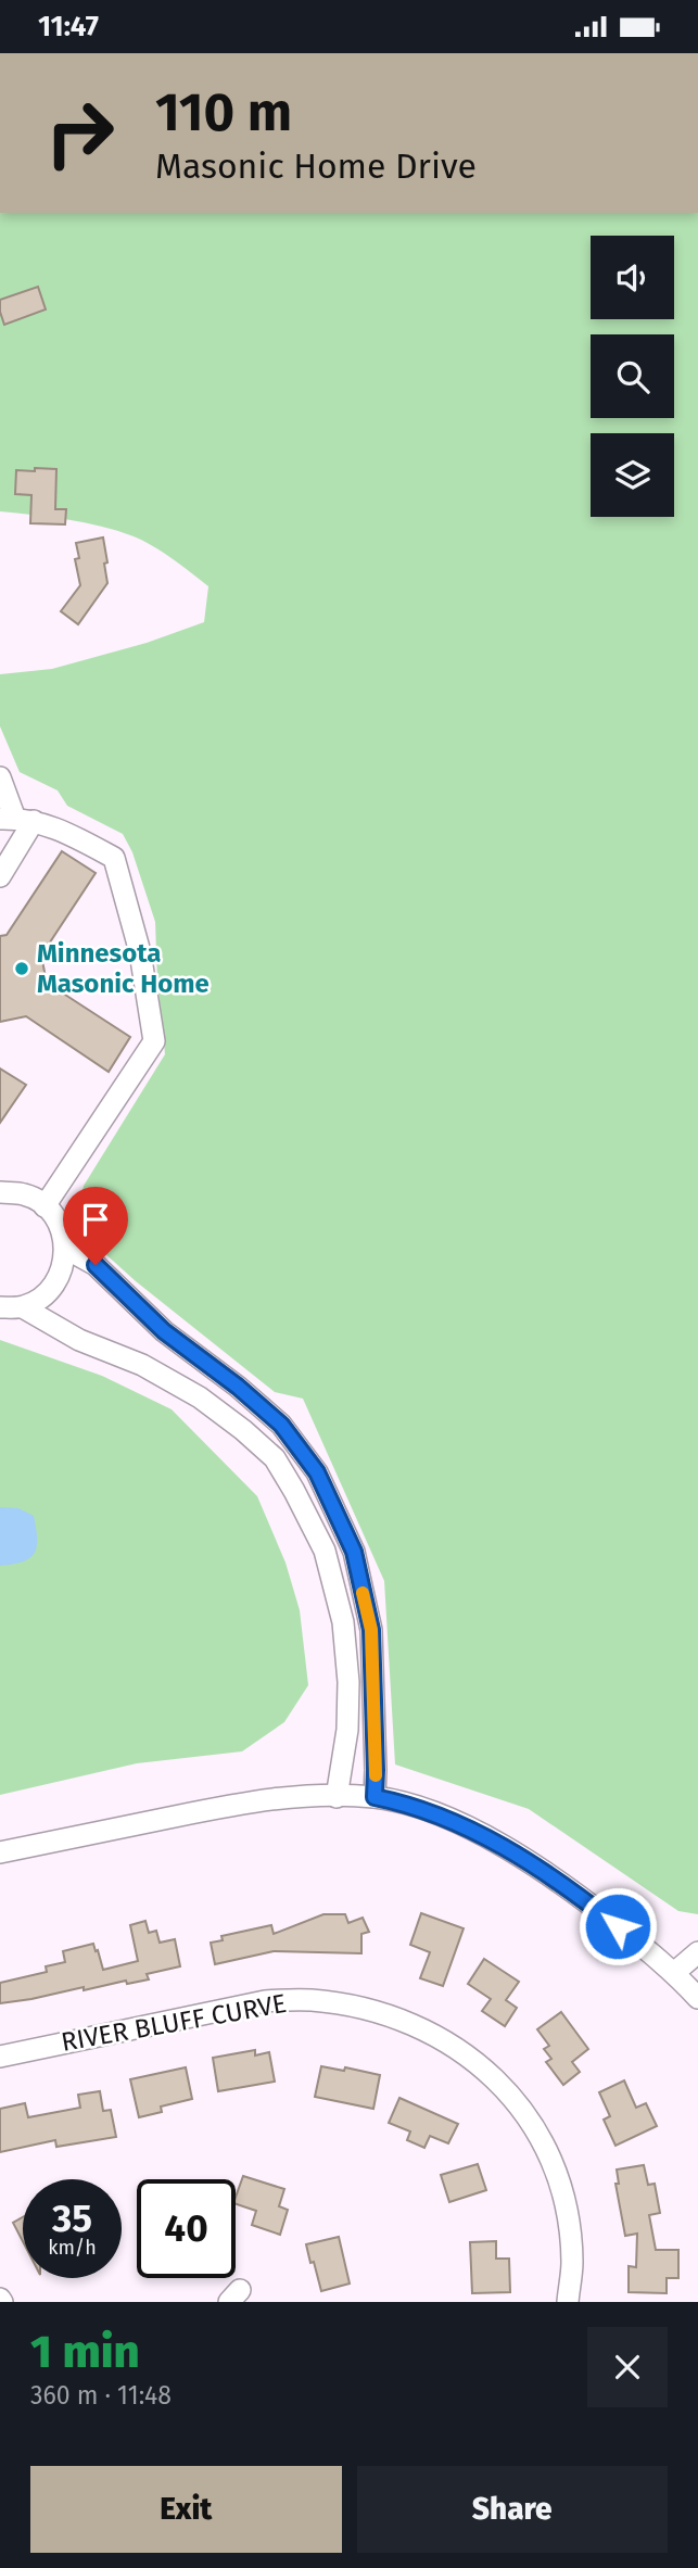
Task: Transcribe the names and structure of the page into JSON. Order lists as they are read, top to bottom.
{
  "streets": {
    "street": ["RIVER BLUFF CURVE"]
  },
  "places": ["Minnesota Masonic Home"],
  "page": {
    "status": "11:47",
    "turn": ["110 m", "Masonic Home Drive"],
    "speed": "35 km/h",
    "limit": "40",
    "heading": ["1 min", "360 m · 11:48"],
    "buttons": ["Exit", "Share"]
  }
}
